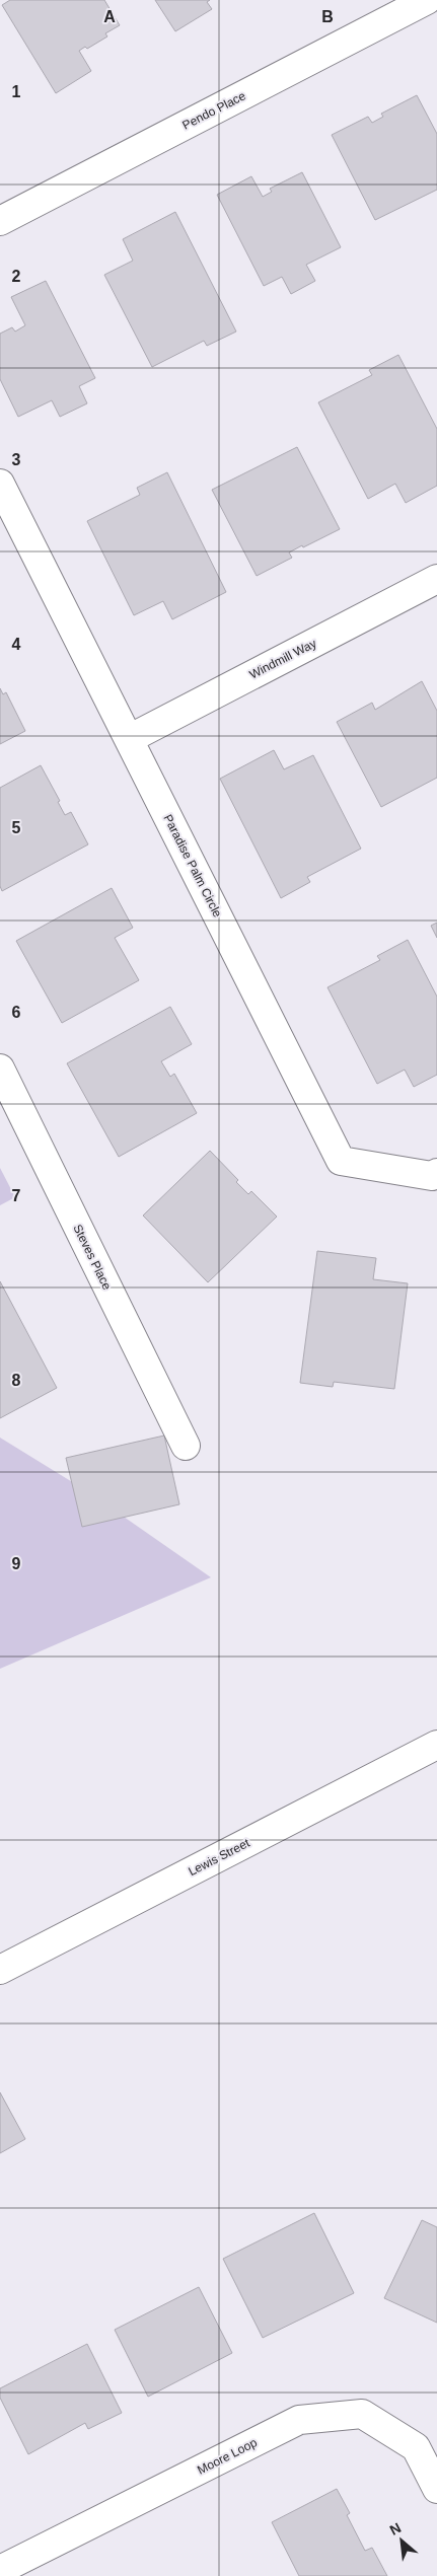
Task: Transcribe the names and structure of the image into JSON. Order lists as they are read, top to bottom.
{
  "streets": {
    "street": [
      "Pendo Place",
      "Windmill Way",
      "Paradise Palm Circle",
      "Steves Place",
      "Lewis Street",
      "Moore Loop"
    ]
  },
  "crossings": [
    ["Windmill Way", "Paradise Palm Circle"]
  ],
  "north": "top left",
  "grid": {
    "columns": ["A", "B"],
    "rows": [
      "1",
      "2",
      "3",
      "4",
      "5",
      "6",
      "7",
      "8",
      "9"
    ]
  }
}
